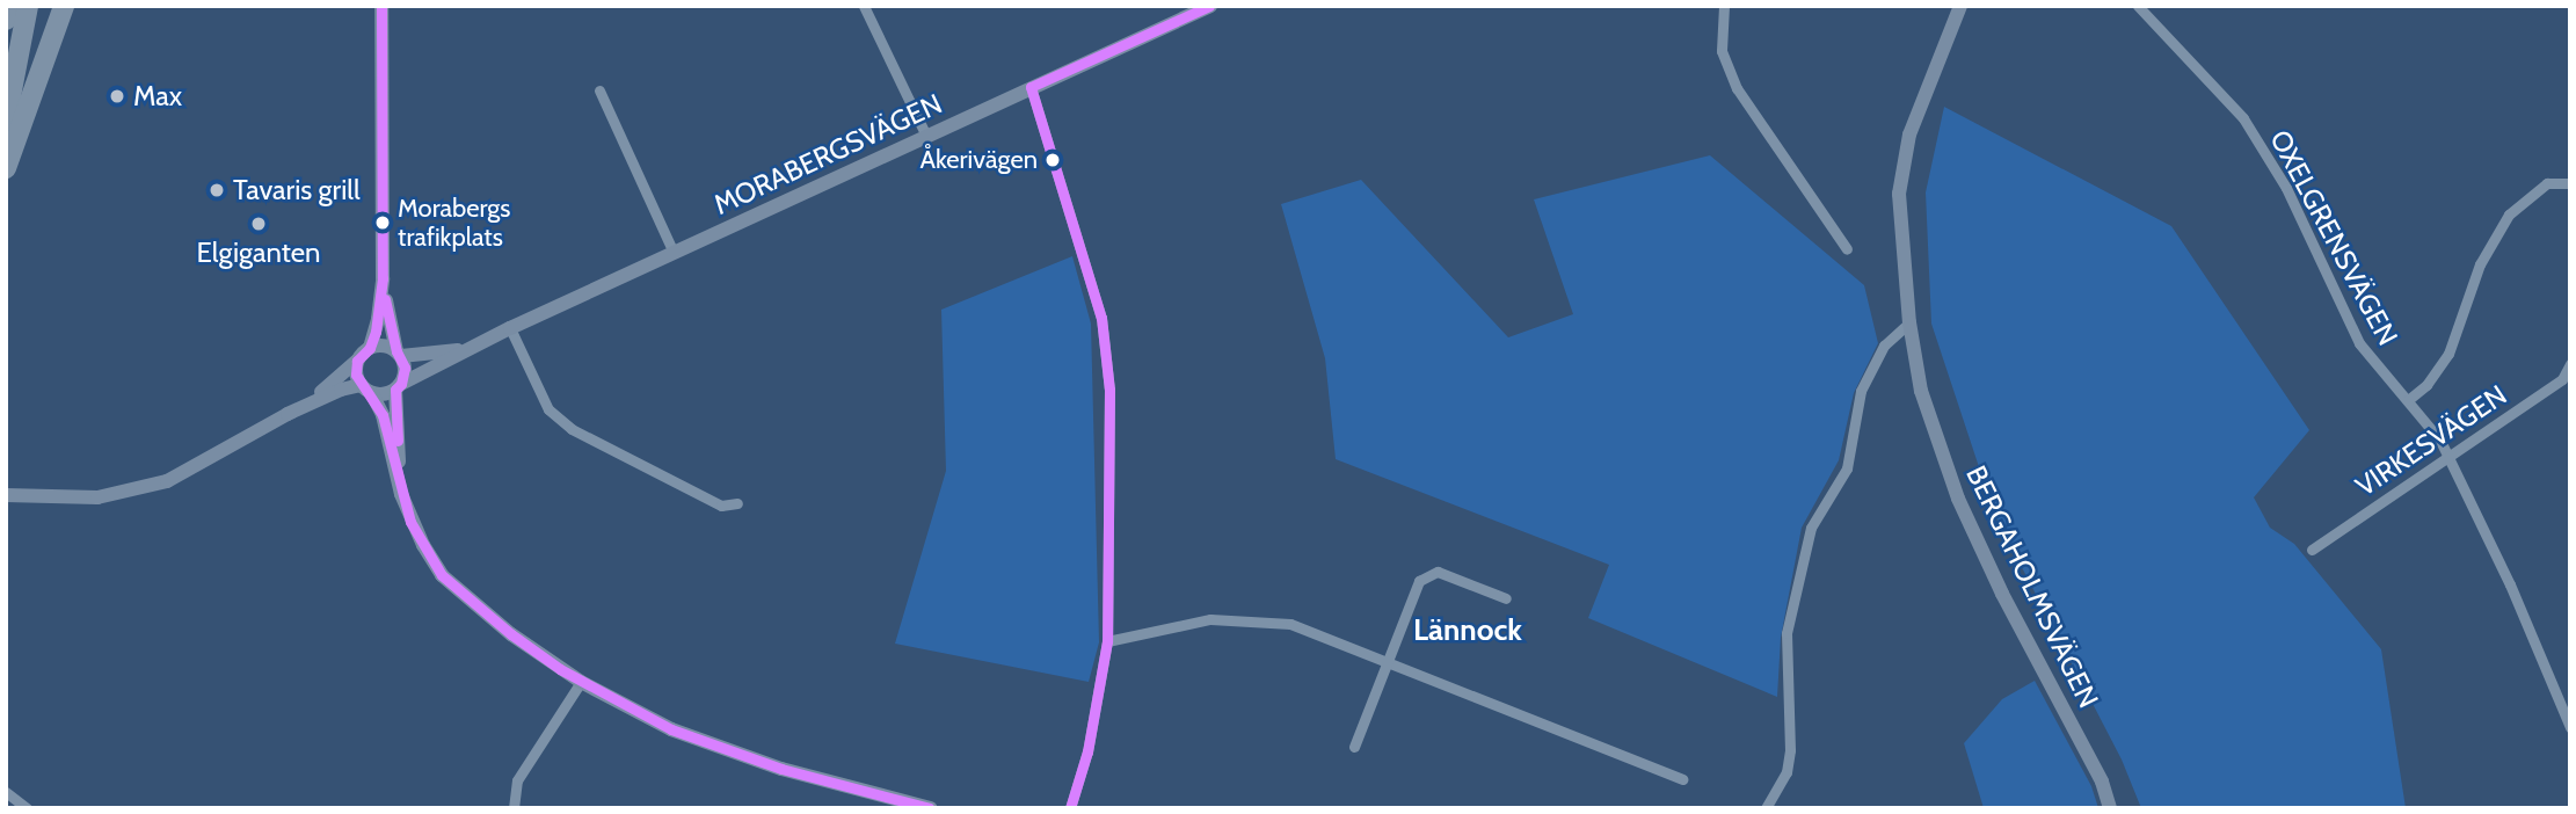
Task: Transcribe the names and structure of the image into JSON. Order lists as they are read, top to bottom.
{
  "streets": {
    "street": [
      "MORABERGSVÄGEN",
      "OXELGRENSVÄGEN",
      "VIRKESVÄGEN",
      "BERGAHOLMSVÄGEN"
    ]
  },
  "crossings": [
    ["OXELGRENSVÄGEN", "VIRKESVÄGEN"]
  ],
  "districts": ["Lännock"],
  "places": [
    "Max",
    "Åkerivägen",
    "Tavaris grill",
    "Morabergs trafikplats",
    "Elgiganten"
  ]
}
